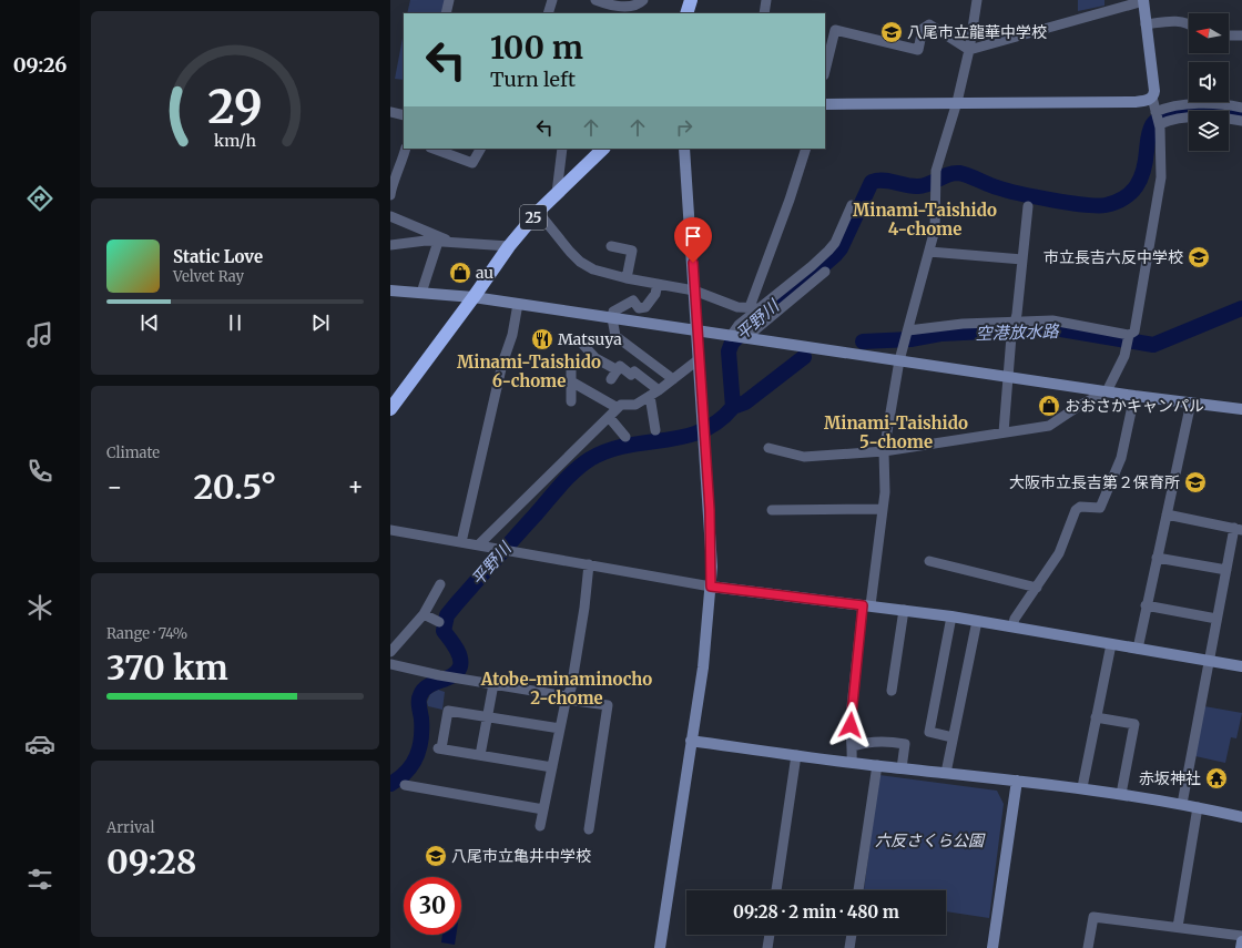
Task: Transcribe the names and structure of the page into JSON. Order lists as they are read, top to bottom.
{
  "streets": {
    "highway": ["25"]
  },
  "districts": [
    "Minami-Taishido 4-chome",
    "Minami-Taishido 6-chome",
    "Minami-Taishido 5-chome",
    "Atobe-minaminocho 2-chome"
  ],
  "water": ["平野川", "空港放水路"],
  "parks": ["六反さくら公園"],
  "places": {
    "school or university": [
      "八尾市立龍華中学校",
      "市立長吉六反中学校",
      "大阪市立長吉第２保育所",
      "八尾市立亀井中学校"
    ],
    "shop": ["au", "おおさかキャンパル"],
    "restaurant": ["Matsuya"],
    "temple": ["赤坂神社"]
  },
  "north": "left",
  "page": {
    "tabs": "09:26",
    "turn": ["100 m", "Turn left"],
    "song": ["Static Love", "Velvet Ray"],
    "tile": [
      "Climate",
      ["Range · 74%", "370 km"],
      ["Arrival", "09:28"]
    ],
    "heat": ["−", "20.5°", "+"],
    "limit": "30",
    "trip": "09:28 · 2 min · 480 m",
    "gauge": ["29", "km/h"]
  }
}
